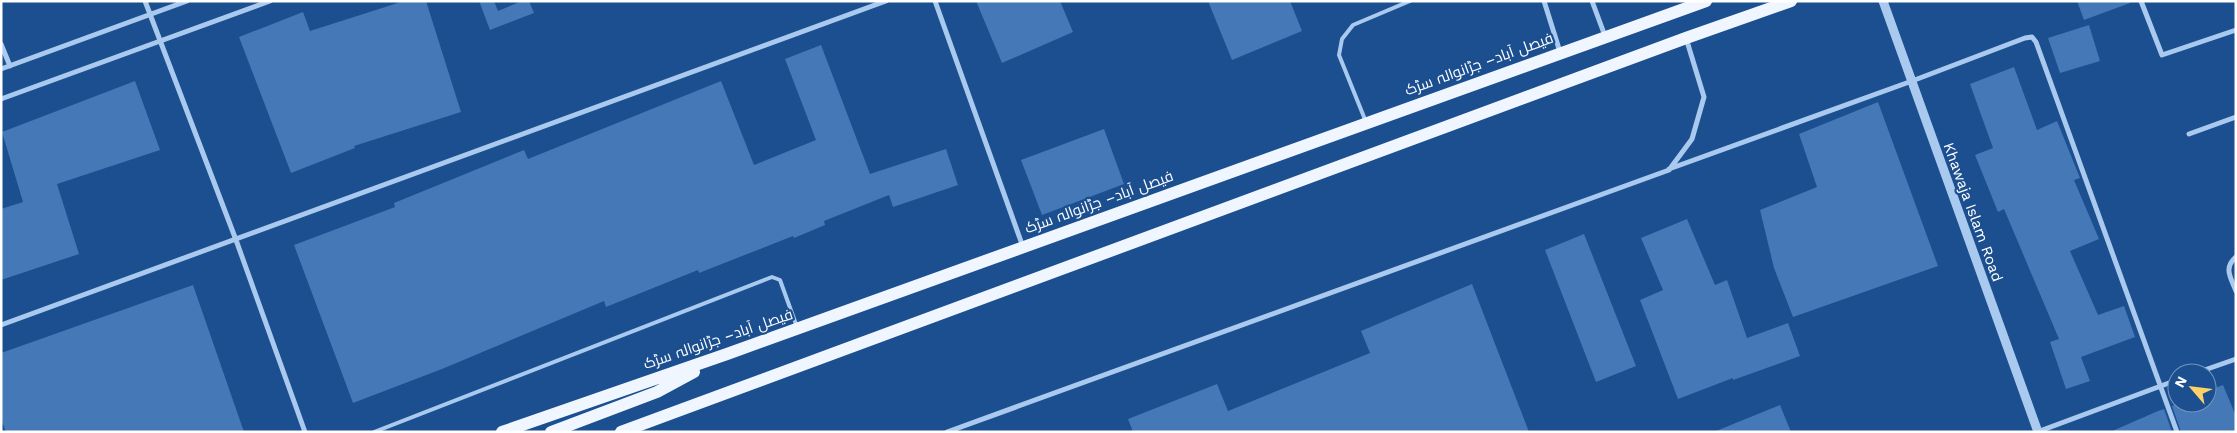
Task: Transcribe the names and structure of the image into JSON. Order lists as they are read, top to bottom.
{
  "streets": {
    "main road": ["فیصل آباد– جڑانوالہ سڑک"],
    "street": ["Khawaja Islam Road"]
  },
  "north": "top left"
}
